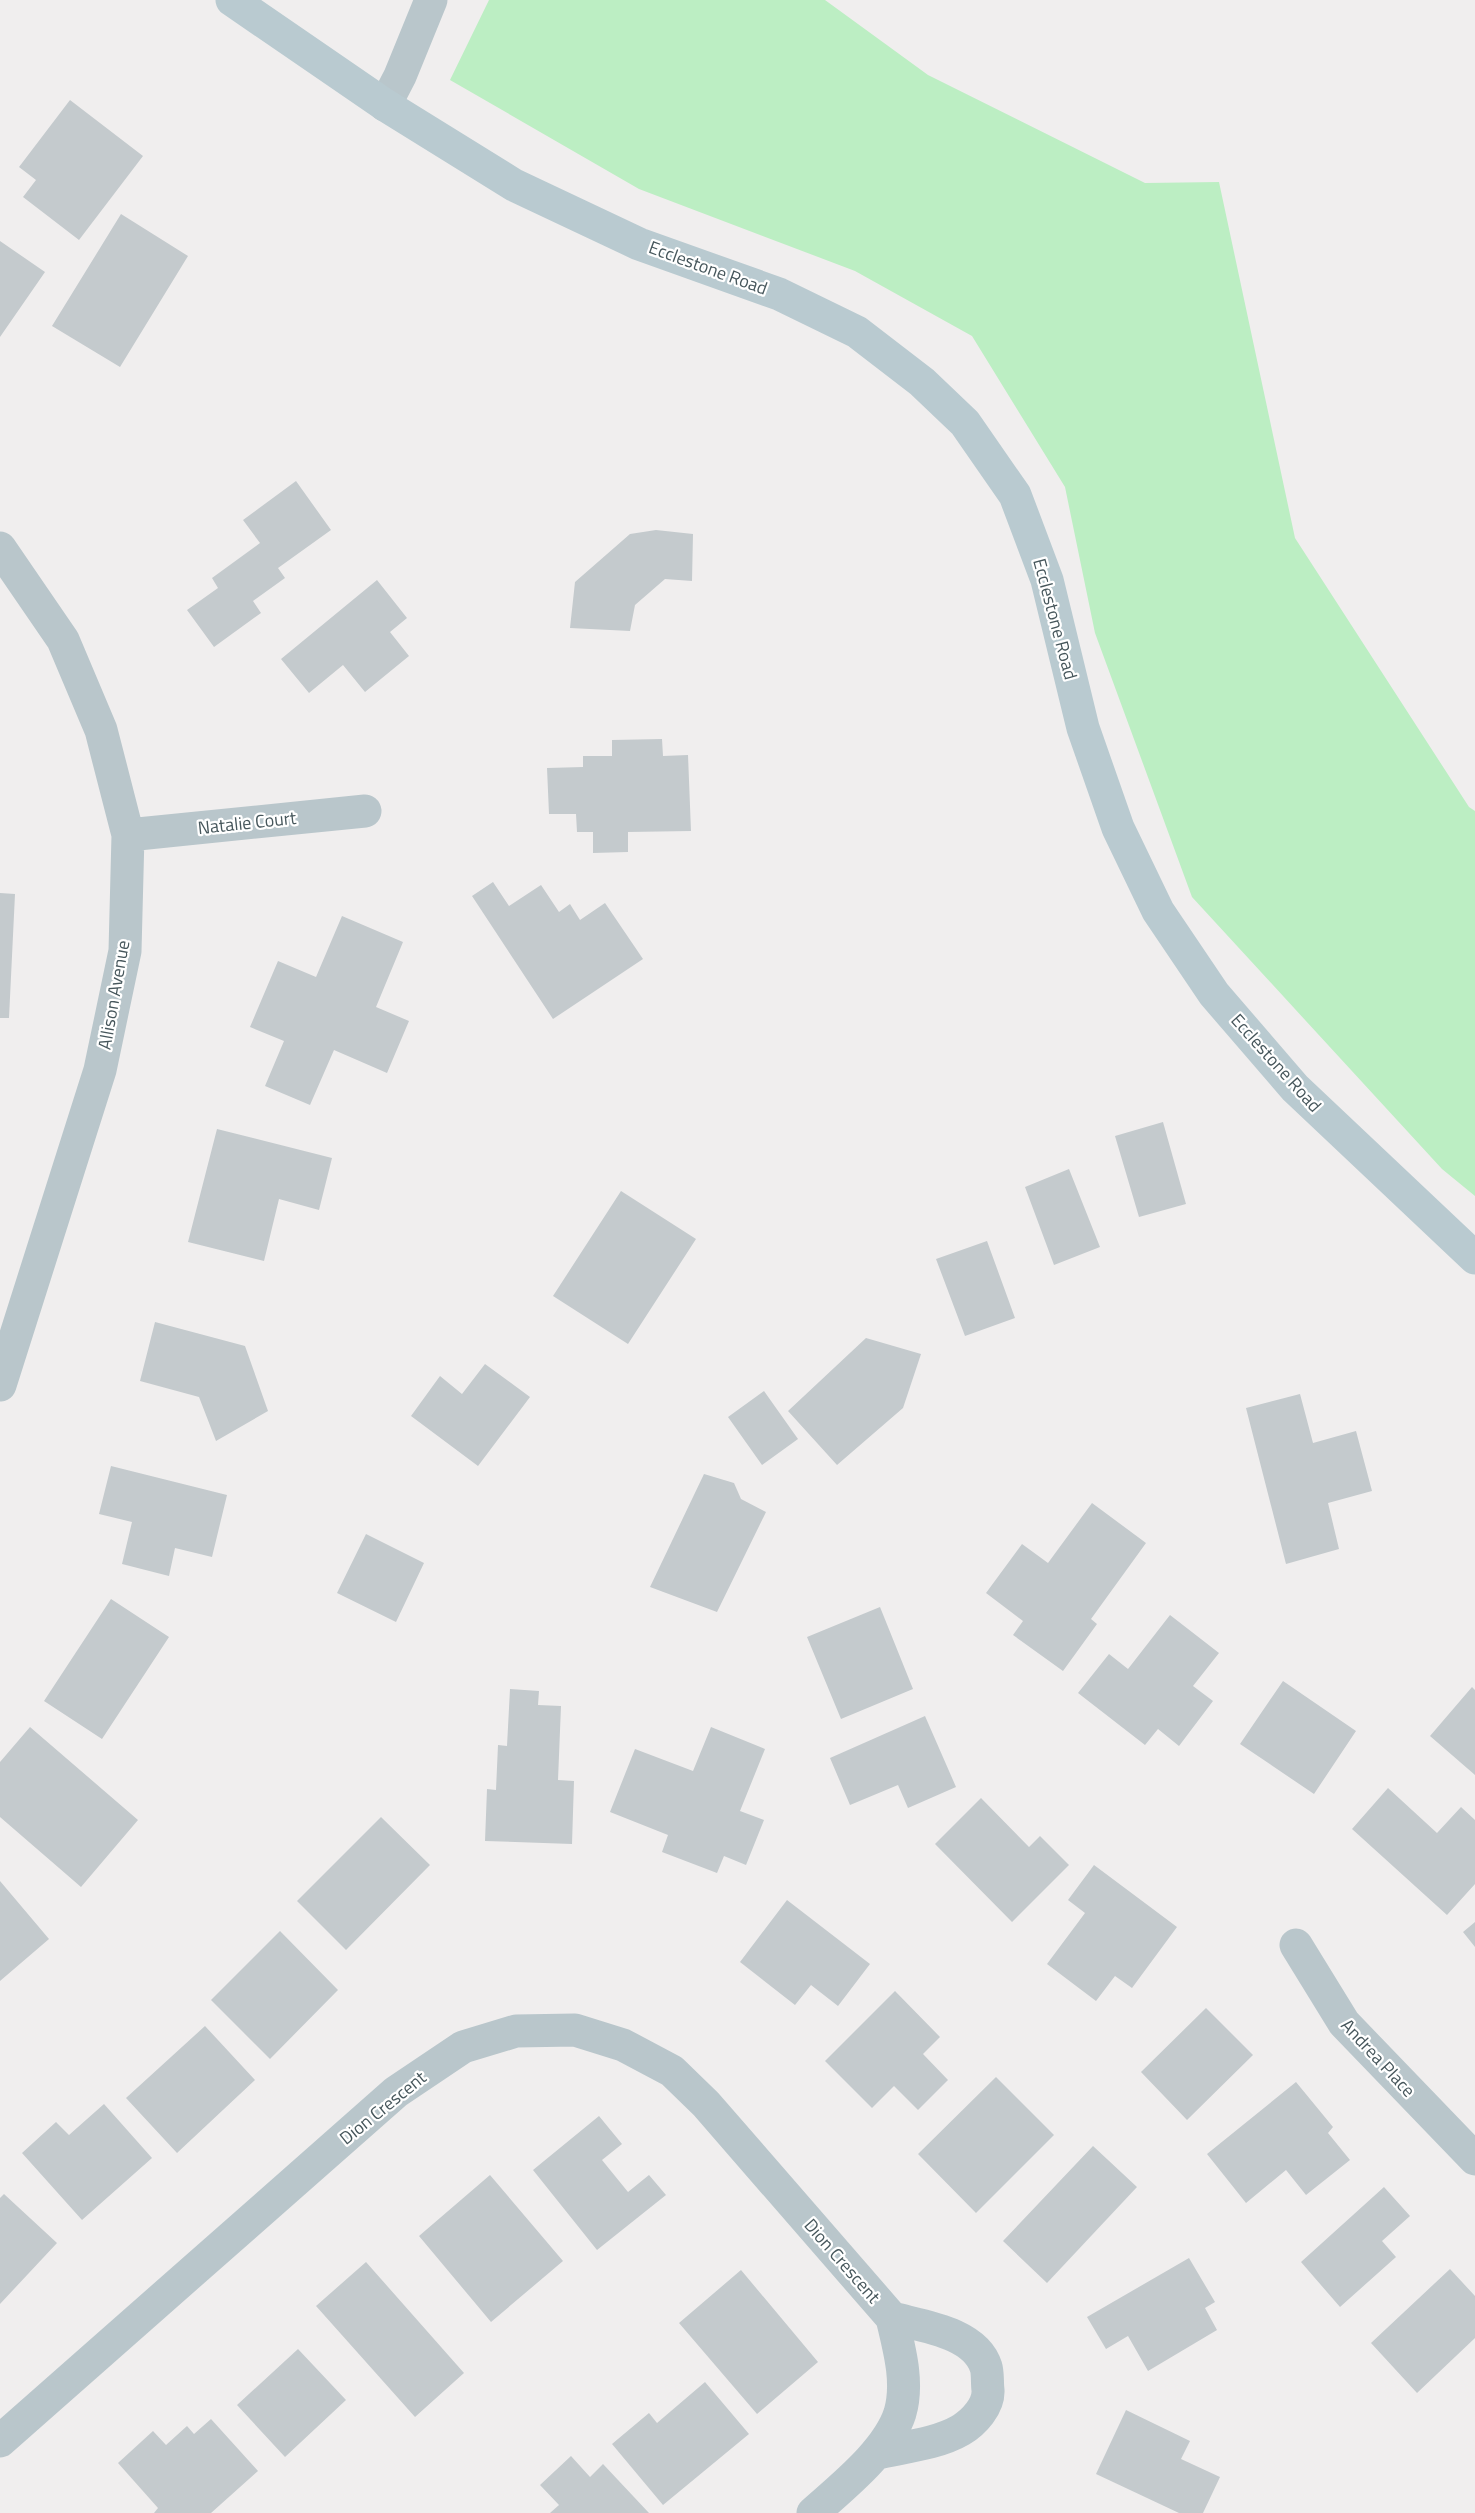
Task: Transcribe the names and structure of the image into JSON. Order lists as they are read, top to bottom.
{
  "streets": {
    "main road": ["Ecclestone Road"],
    "street": [
      "Natalie Court",
      "Allison Avenue",
      "Andrea Place",
      "Dion Crescent"
    ]
  },
  "crossings": [
    ["Natalie Court", "Allison Avenue"]
  ]
}
